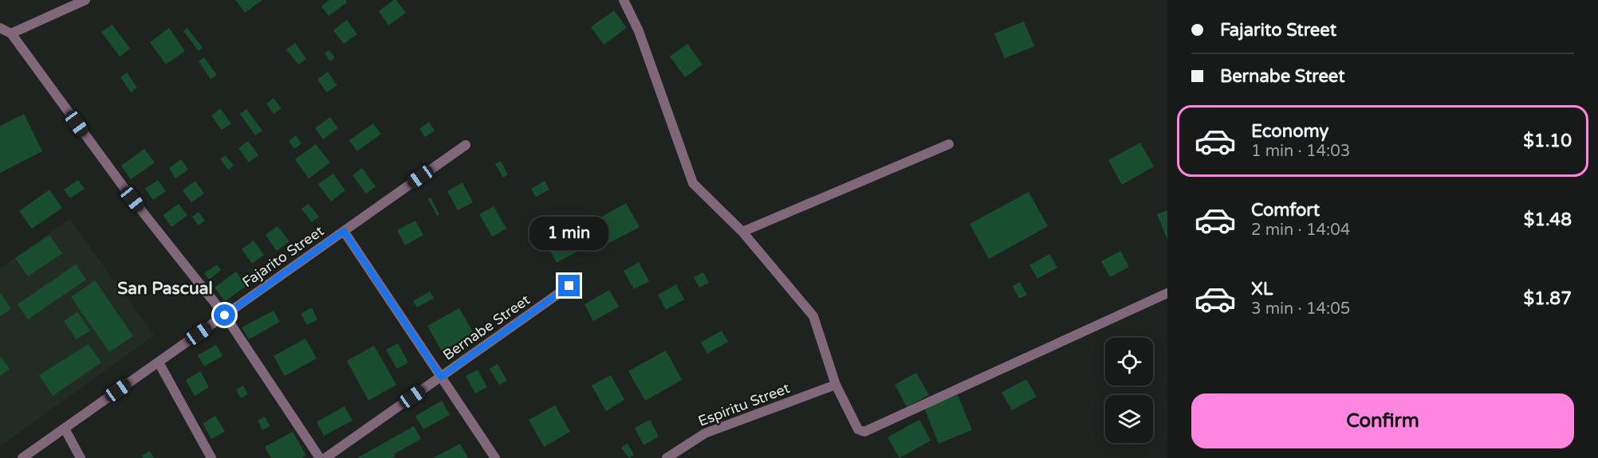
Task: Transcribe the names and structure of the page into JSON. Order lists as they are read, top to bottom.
{
  "streets": {
    "street": ["Fajarito Street", "Bernabe Street", "Espiritu Street"]
  },
  "districts": ["San Pascual"],
  "page": {
    "banner": ["Fajarito Street", "Bernabe Street"],
    "list": [
      {
        "name": "Economy",
        "note": "1 min · 14:03",
        "value": "$1.10"
      },
      {
        "name": "Comfort",
        "note": "2 min · 14:04",
        "value": "$1.48"
      },
      {
        "name": "XL",
        "note": "3 min · 14:05",
        "value": "$1.87"
      }
    ],
    "bubble": "1 min",
    "buttons": "Confirm"
  }
}
